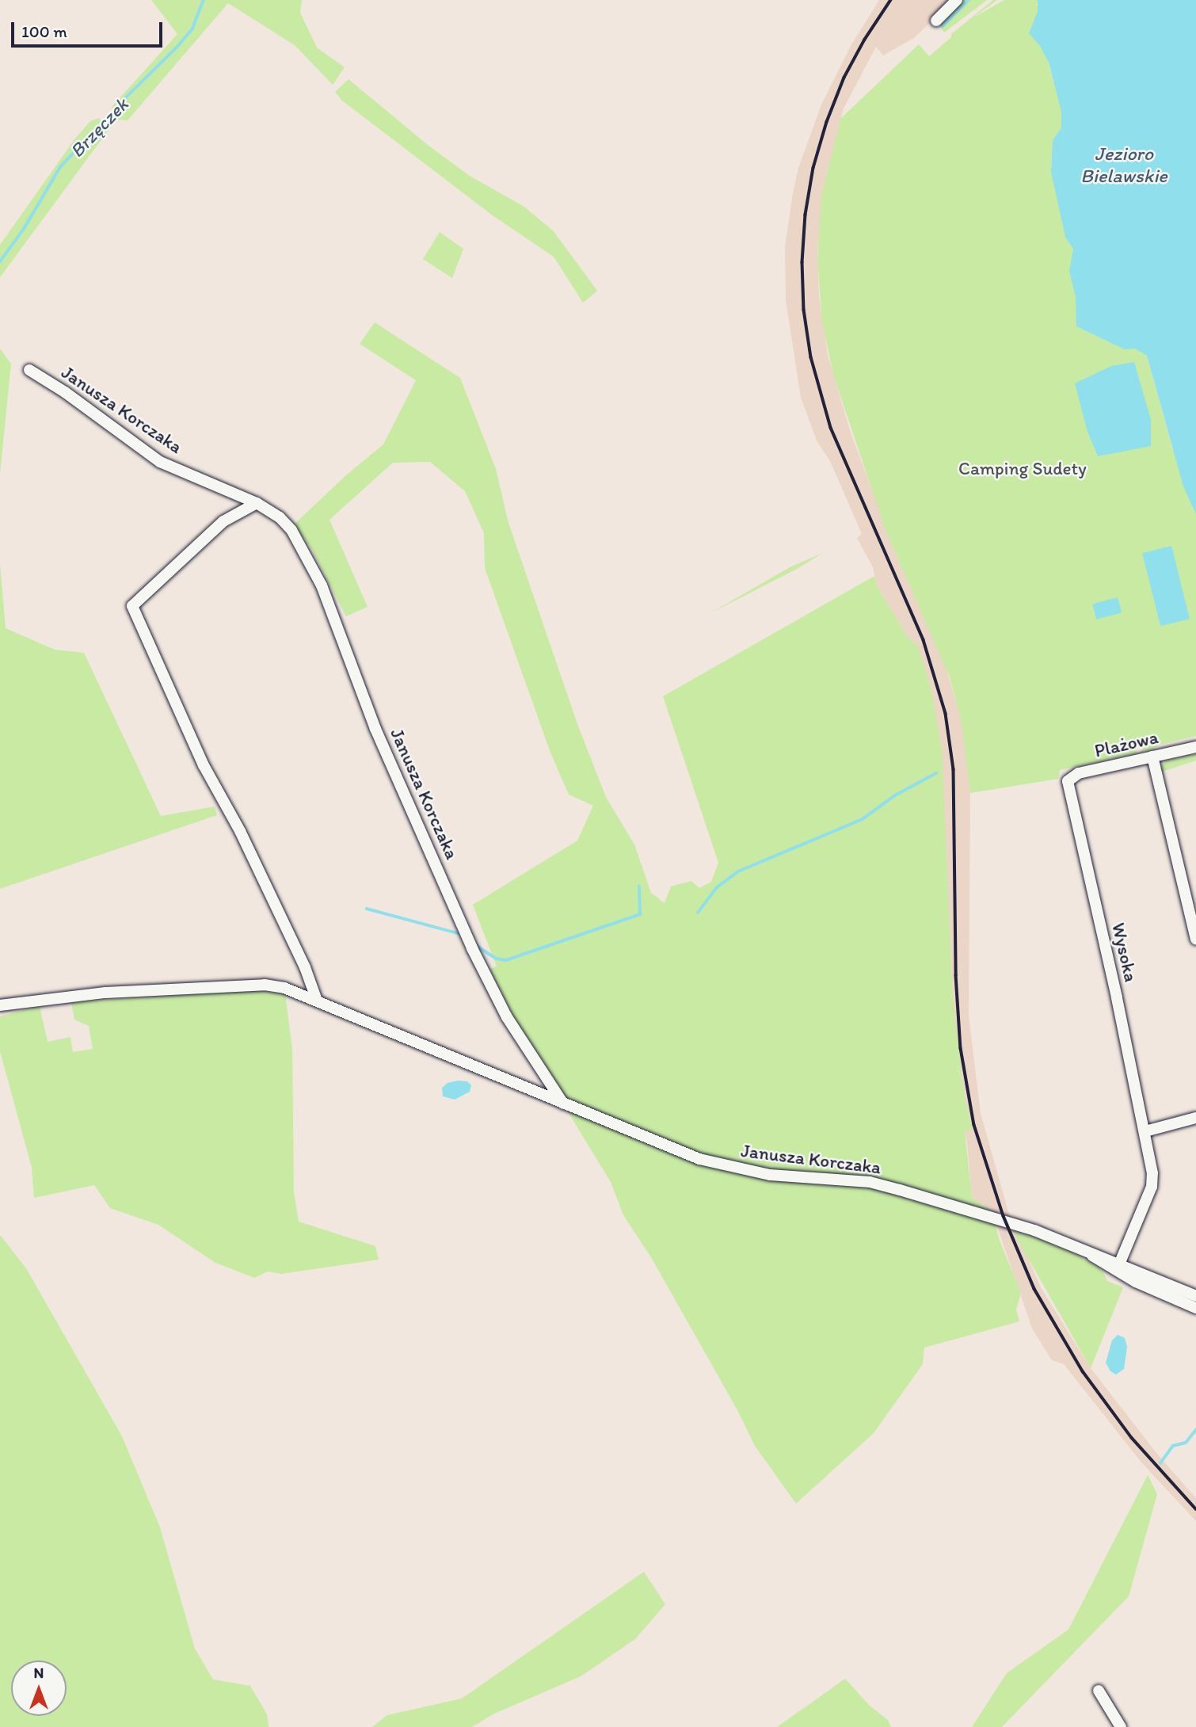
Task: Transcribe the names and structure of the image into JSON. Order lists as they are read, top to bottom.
{
  "streets": {
    "street": ["Janusza Korczaka", "Plażowa", "Wysoka"]
  },
  "crossings": [
    ["Janusza Korczaka", "Wysoka"],
    ["Plażowa", "Wysoka"]
  ],
  "water": ["Brzęczek", "Jezioro Bielawskie"],
  "parks": ["Camping Sudety"],
  "scale_bar": "100 m",
  "north": "top"
}
